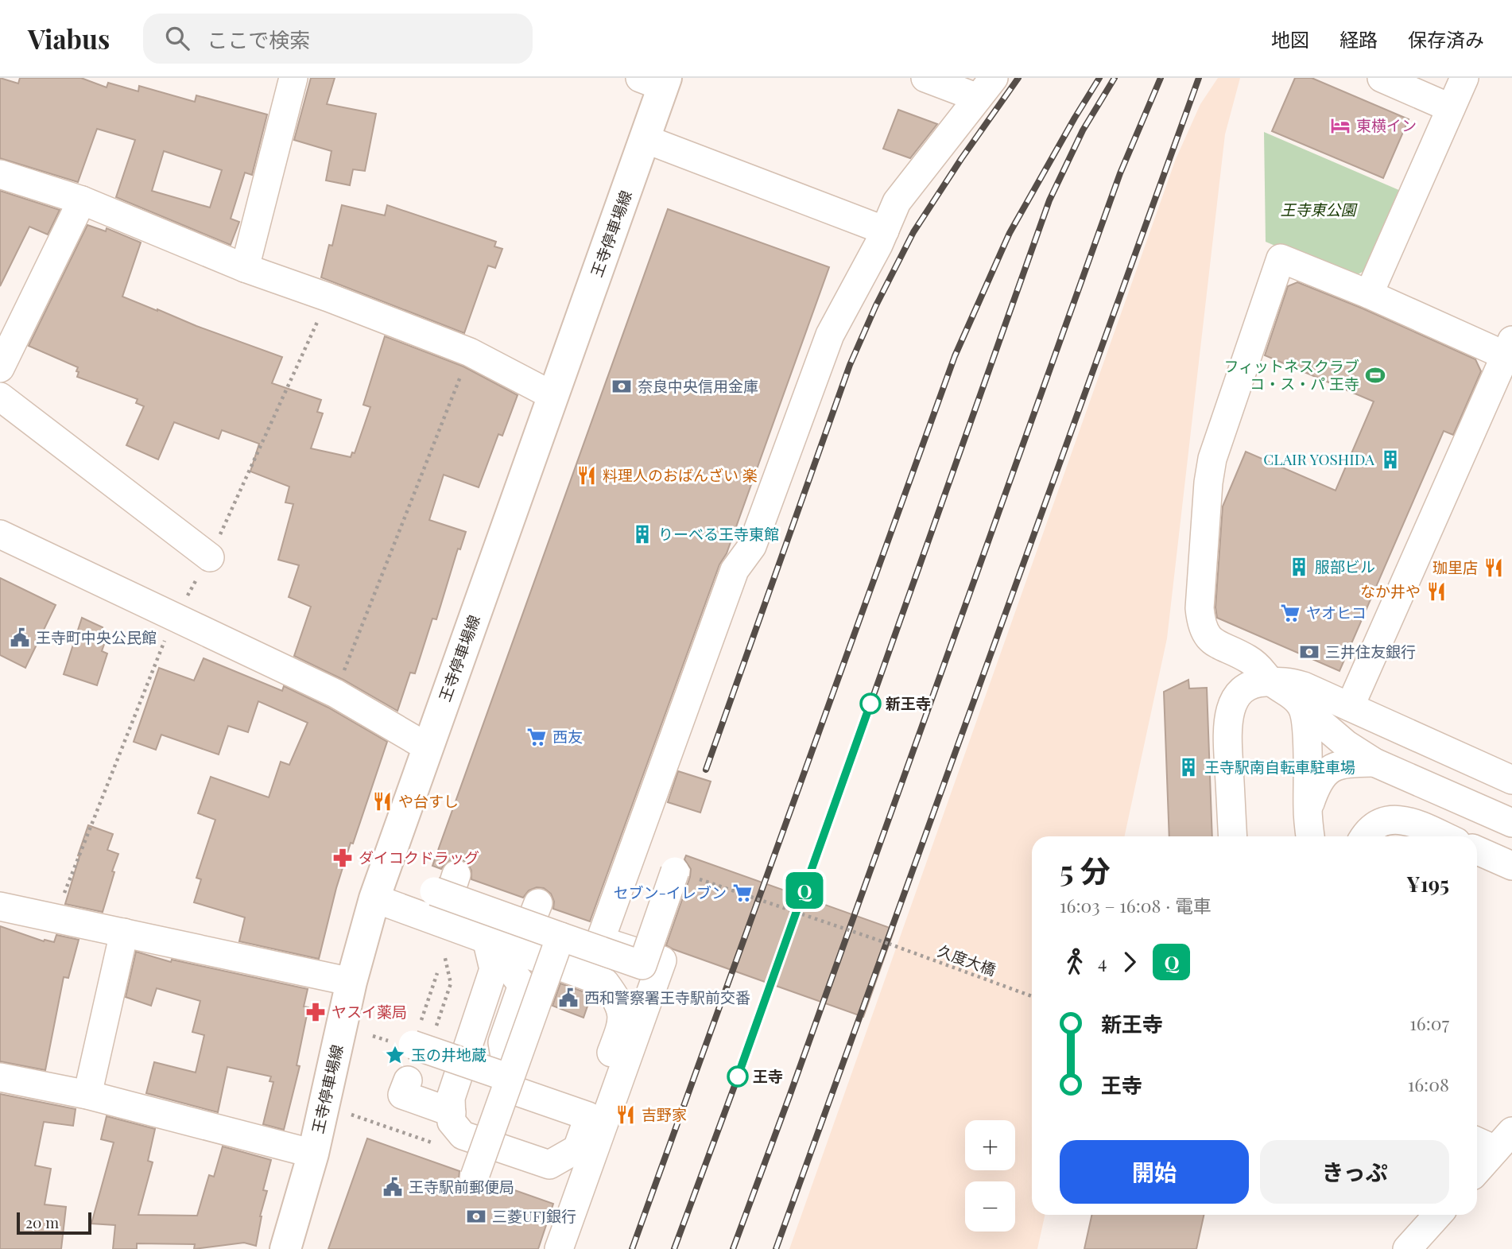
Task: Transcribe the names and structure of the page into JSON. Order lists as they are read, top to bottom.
{
  "streets": {
    "main road": ["王寺停車場線"],
    "path": ["久度大橋"]
  },
  "parks": ["王寺東公園"],
  "places": {
    "hotel": ["東横イン"],
    "sports": ["フィットネスクラブ コ・ス・パ 王寺"],
    "bank": ["奈良中央信用金庫", "三井住友銀行", "三菱UFJ銀行"],
    "building": [
      "CLAIR YOSHIDA",
      "りーべる王寺東館",
      "服部ビル",
      "王寺駅南自転車駐車場"
    ],
    "restaurant": [
      "料理人のおばんざい 楽",
      "珈里店",
      "なか井や",
      "や台すし",
      "吉野家"
    ],
    "supermarket": ["ヤオヒコ", "西友", "セブン-イレブン"],
    "public building": ["王寺町中央公民館", "西和警察署王寺駅前交番", "王寺駅前郵便局"],
    "other": ["新王寺", "王寺"],
    "pharmacy": ["ダイコクドラッグ", "ヤスイ薬局"],
    "place": ["玉の井地蔵"]
  },
  "scale_bar": "20 m",
  "page": {
    "header": "Viabus",
    "search": "ここで検索",
    "nav": ["地図", "経路", "保存済み"],
    "on_map": "Q",
    "heading": ["5 分", "16:03 – 16:08 · 電車", "¥195"],
    "legs": ["4", "Q"],
    "list": [
      {
        "name": "新王寺",
        "value": "16:07"
      },
      {
        "name": "王寺",
        "value": "16:08"
      }
    ],
    "map_buttons": ["+", "−"],
    "buttons": ["開始", "きっぷ"],
    "scale": "20 m"
  }
}
